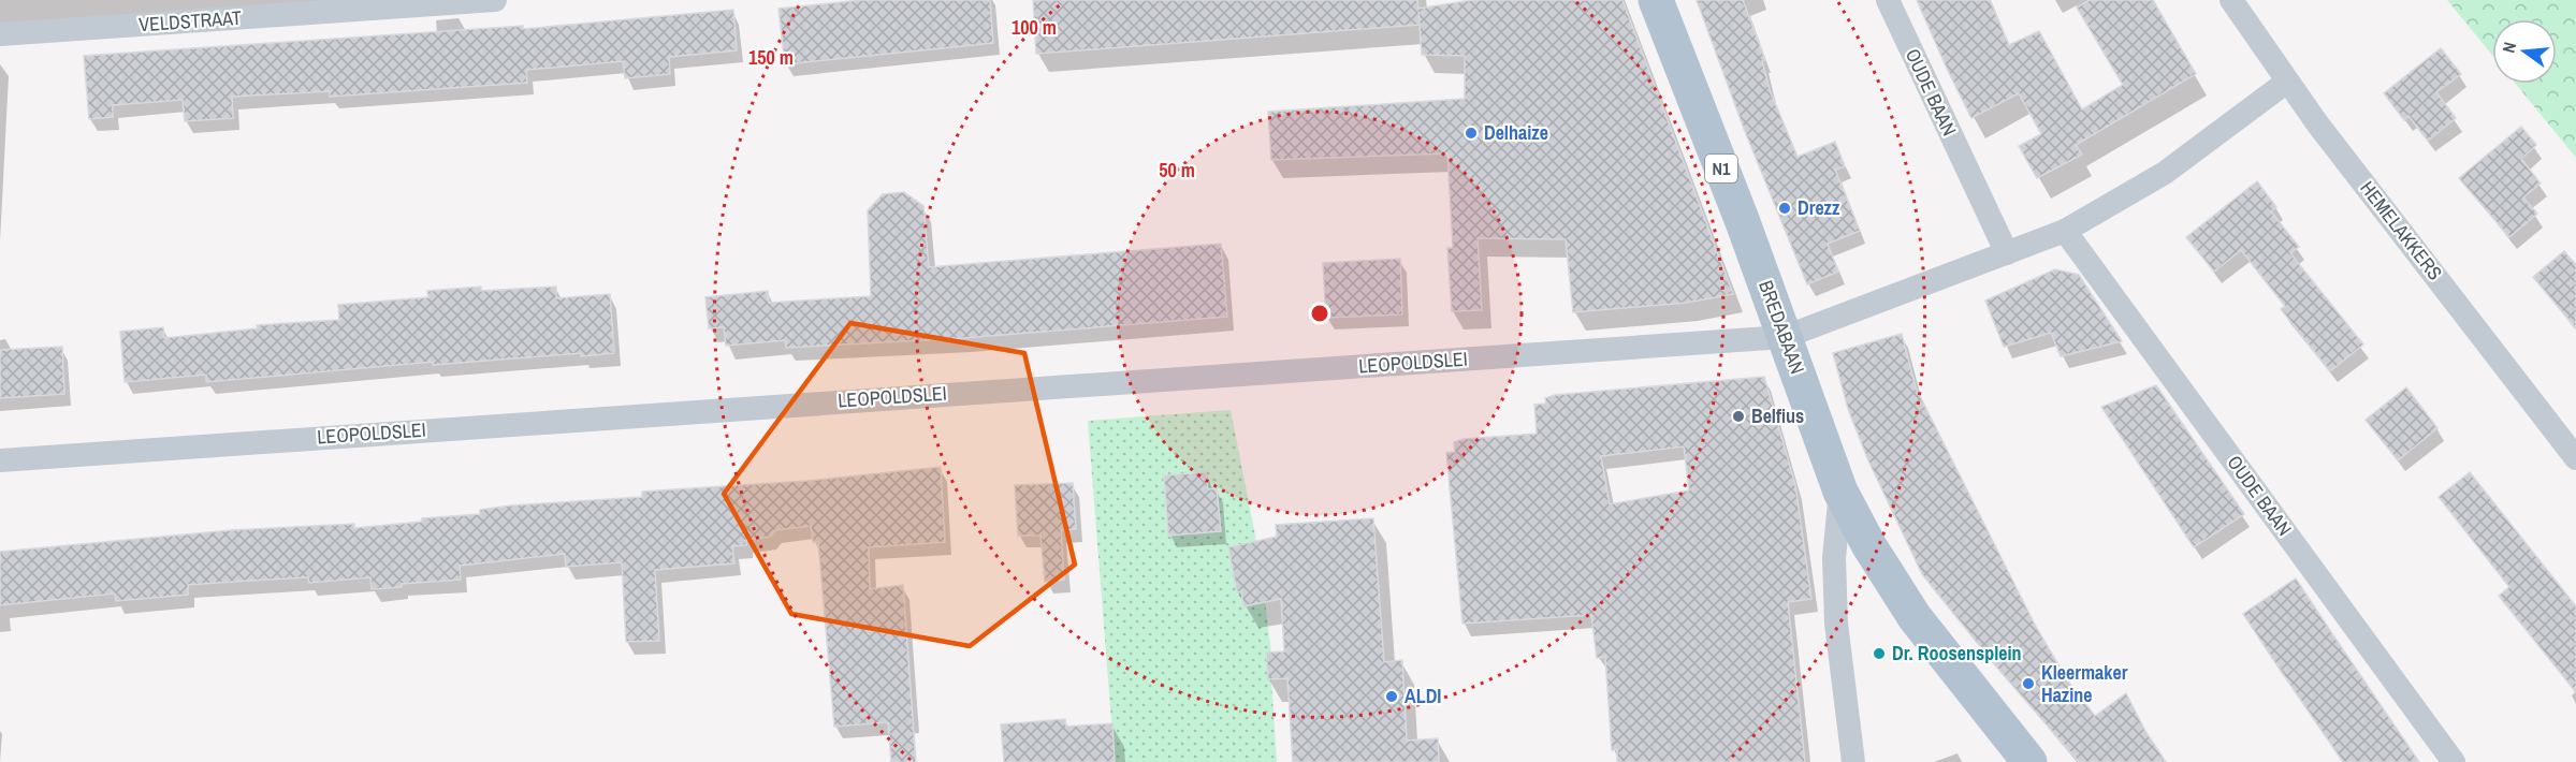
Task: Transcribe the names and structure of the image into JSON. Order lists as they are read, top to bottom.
{
  "streets": {
    "main road": ["N1", "BREDABAAN"],
    "street": [
      "VELDSTRAAT",
      "OUDE BAAN",
      "HEMELAKKERS",
      "LEOPOLDSLEI"
    ]
  },
  "crossings": [
    ["BREDABAAN", "LEOPOLDSLEI"]
  ],
  "places": [
    "Delhaize",
    "Drezz",
    "Belfius",
    "Dr. Roosensplein",
    "Kleermaker Hazine",
    "ALDI"
  ],
  "north": "left",
  "rings": ["100 m", "150 m", "50 m"]
}
